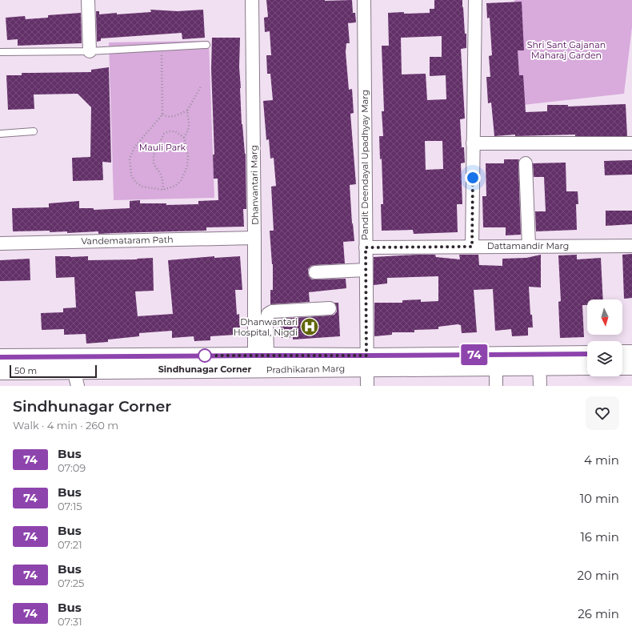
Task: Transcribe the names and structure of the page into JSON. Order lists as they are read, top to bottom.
{
  "streets": {
    "street": [
      "Pandit Deendayal Upadhyay Marg",
      "Dhanvantari Marg",
      "Vandemataram Path",
      "Dattamandir Marg",
      "Pradhikaran Marg"
    ]
  },
  "crossings": [
    ["Pandit Deendayal Upadhyay Marg", "Dattamandir Marg"],
    ["Pandit Deendayal Upadhyay Marg", "Pradhikaran Marg"],
    ["Dhanvantari Marg", "Vandemataram Path"],
    ["Dhanvantari Marg", "Pradhikaran Marg"]
  ],
  "parks": ["Shri Sant Gajanan Maharaj Garden", "Mauli Park"],
  "places": {
    "hospital": ["Dhanwantari Hospital, Nigdi"],
    "other": ["Sindhunagar Corner"]
  },
  "lines": ["bus line 74"],
  "scale_bar": "50 m",
  "north": "bottom",
  "page": {
    "on_map": "74",
    "scale": "50 m",
    "heading": ["Sindhunagar Corner", "Walk · 4 min · 260 m"],
    "list": [
      {
        "mark": "74",
        "name": "Bus",
        "note": "07:09",
        "value": "4 min"
      },
      {
        "mark": "74",
        "name": "Bus",
        "note": "07:15",
        "value": "10 min"
      },
      {
        "mark": "74",
        "name": "Bus",
        "note": "07:21",
        "value": "16 min"
      },
      {
        "mark": "74",
        "name": "Bus",
        "note": "07:25",
        "value": "20 min"
      },
      {
        "mark": "74",
        "name": "Bus",
        "note": "07:31",
        "value": "26 min"
      }
    ]
  }
}
